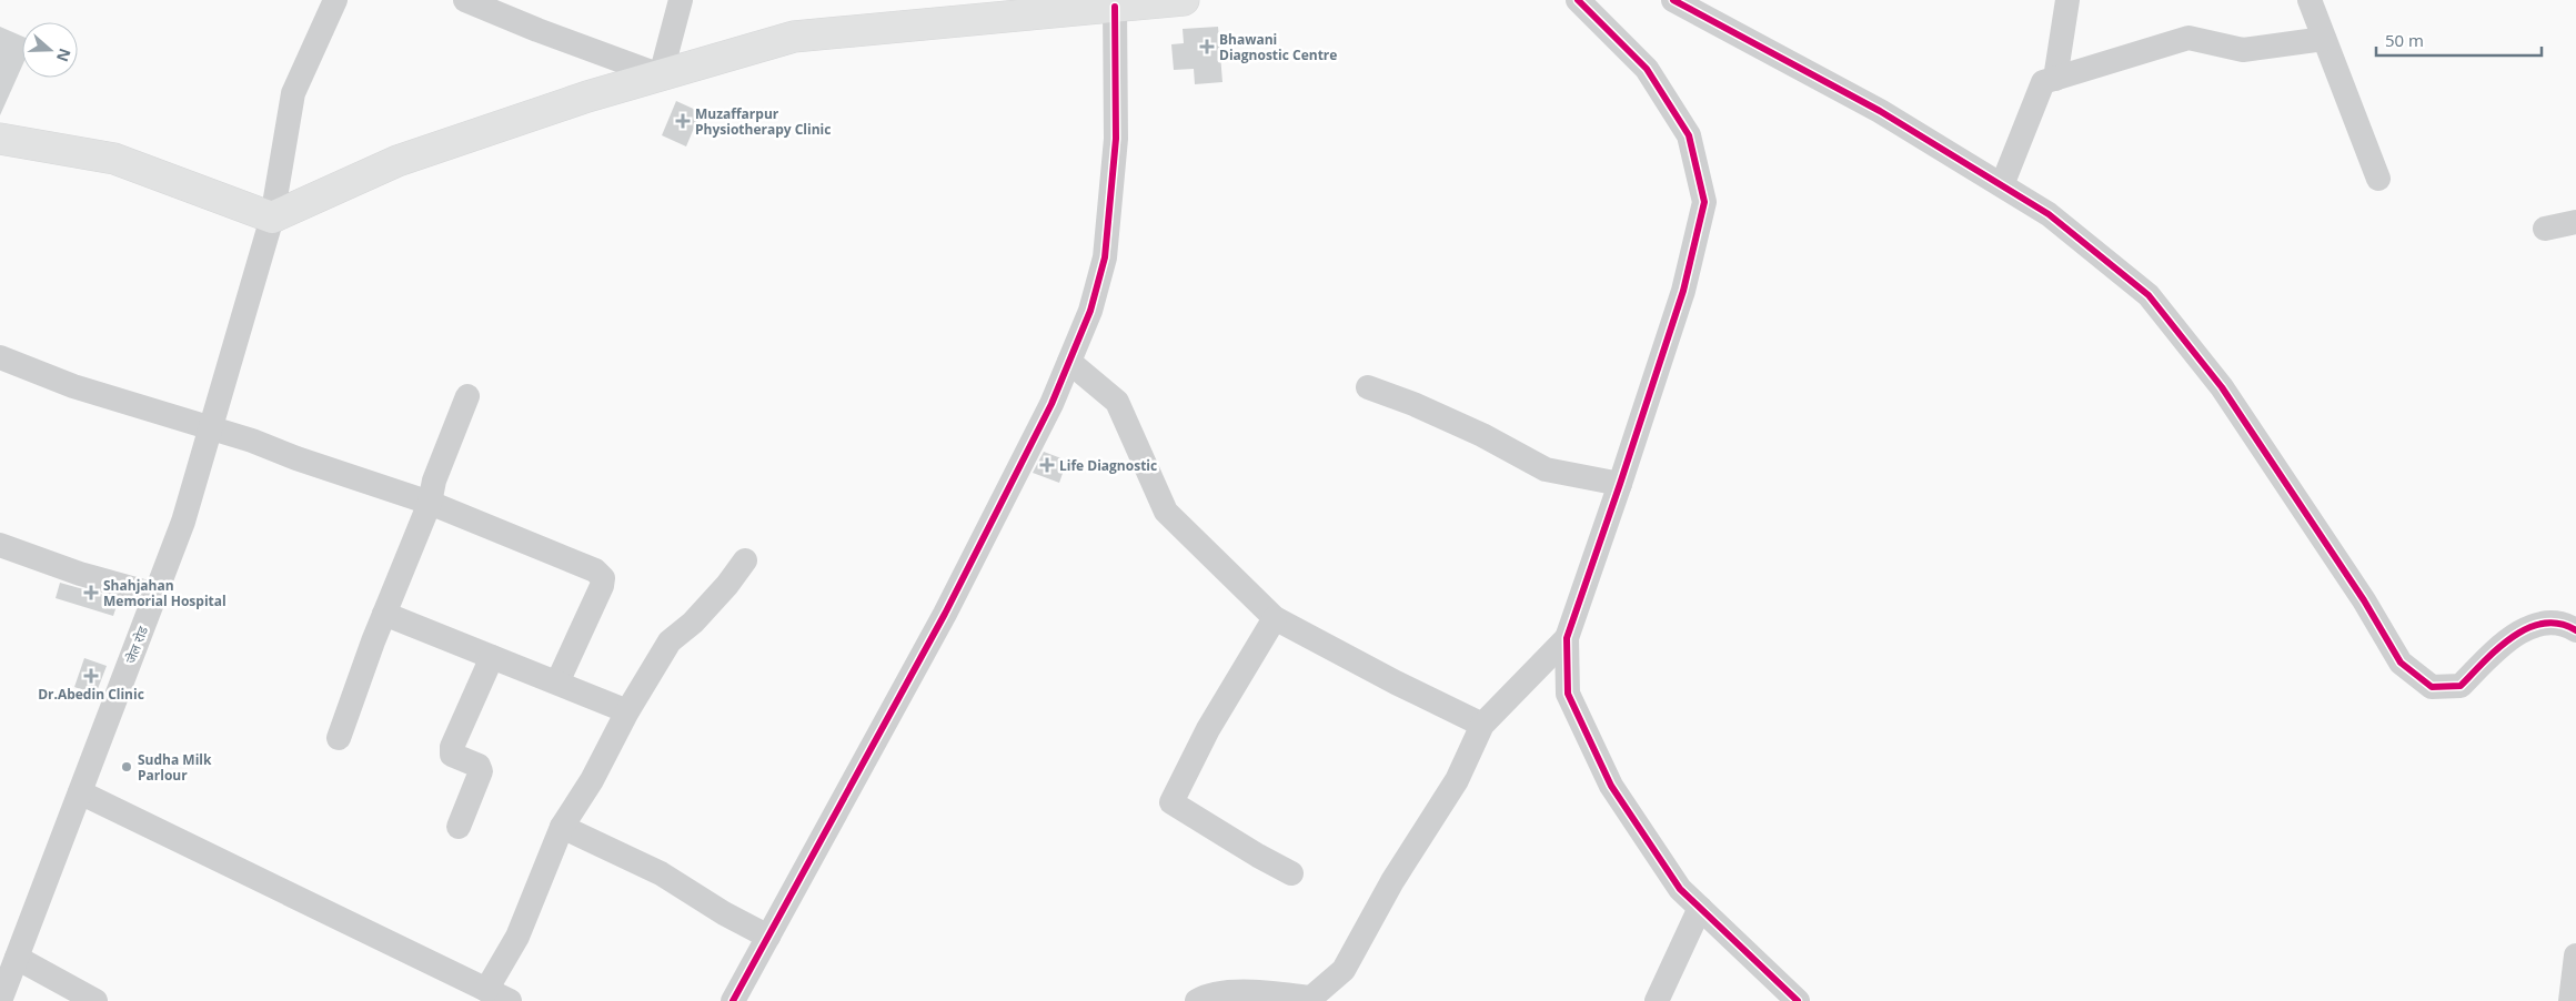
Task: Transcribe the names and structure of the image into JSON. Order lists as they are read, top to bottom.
{
  "streets": {
    "street": ["जेल रोड"]
  },
  "places": {
    "health": [
      "Bhawani Diagnostic Centre",
      "Muzaffarpur Physiotherapy Clinic",
      "Life Diagnostic",
      "Shahjahan Memorial Hospital",
      "Dr.Abedin Clinic"
    ],
    "other": ["Sudha Milk Parlour"]
  },
  "scale_bar": "50 m",
  "north": "right"
}
